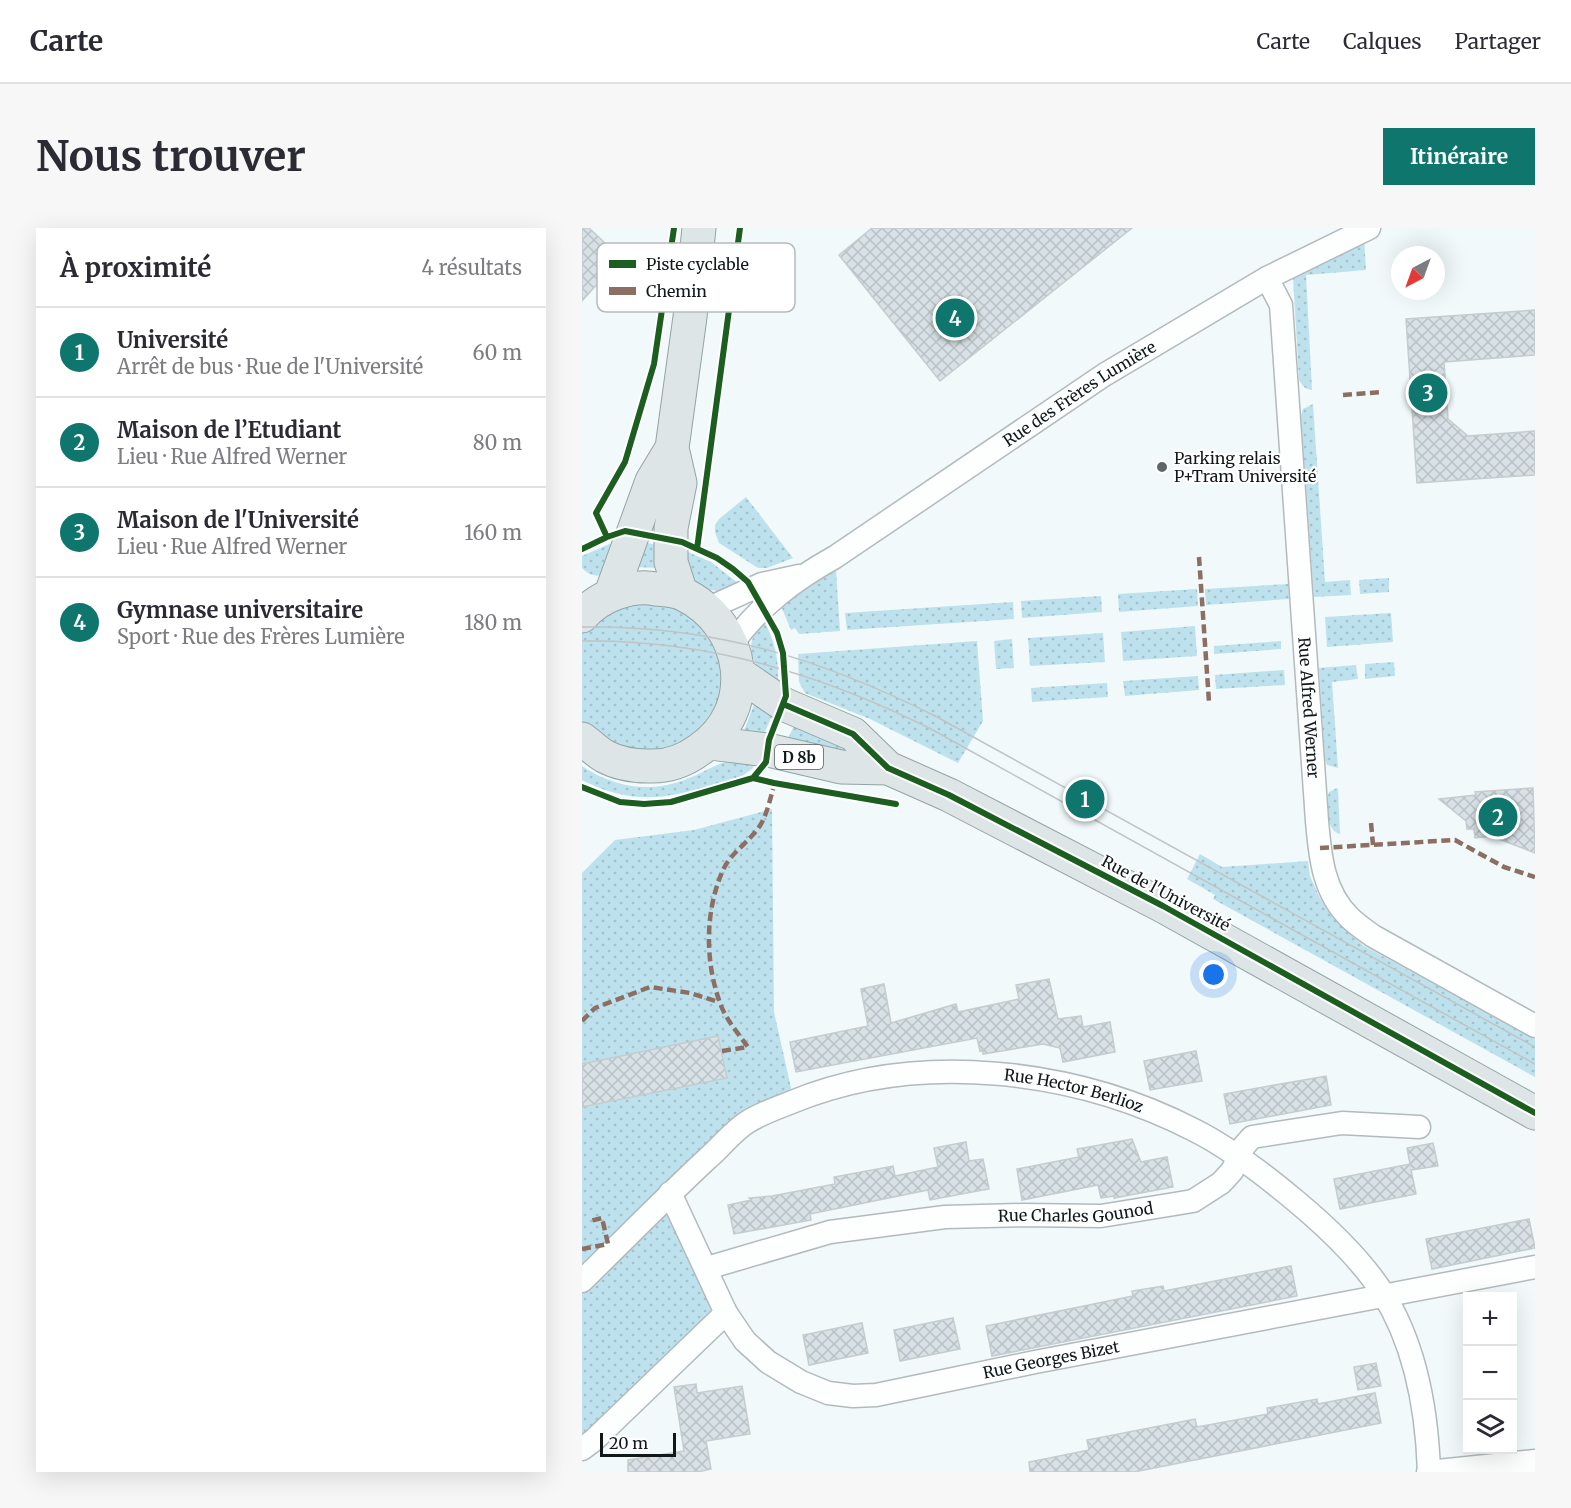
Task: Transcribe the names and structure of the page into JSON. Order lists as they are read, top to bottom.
{
  "streets": {
    "main road": ["D 8b", "Rue de l'Université"],
    "street": [
      "Rue des Frères Lumière",
      "Rue Alfred Werner",
      "Rue Hector Berlioz",
      "Rue Charles Gounod",
      "Rue Georges Bizet"
    ]
  },
  "crossings": [
    ["Rue des Frères Lumière", "Rue Alfred Werner"],
    ["Rue des Frères Lumière", "Rue de l'Université"],
    ["Rue Hector Berlioz", "Rue Charles Gounod"],
    ["Rue Hector Berlioz", "Rue Georges Bizet"],
    ["Rue Charles Gounod", "Rue Georges Bizet"]
  ],
  "places": ["Parking relais P+Tram Université"],
  "legend": ["Piste cyclable", "Chemin"],
  "scale_bar": "20 m",
  "north": "bottom left",
  "page": {
    "header": "Carte",
    "nav": ["Carte", "Calques", "Partager"],
    "buttons": "Itinéraire",
    "title": "Nous trouver",
    "heading": ["À proximité", "4 résultats"],
    "pins": [
      "4",
      "3",
      "1",
      "2"
    ],
    "list": [
      {
        "mark": "1",
        "name": "Université",
        "note": "Arrêt de bus · Rue de l'Université",
        "value": "60 m"
      },
      {
        "mark": "2",
        "name": "Maison de l’Etudiant",
        "note": "Lieu · Rue Alfred Werner",
        "value": "80 m"
      },
      {
        "mark": "3",
        "name": "Maison de l'Université",
        "note": "Lieu · Rue Alfred Werner",
        "value": "160 m"
      },
      {
        "mark": "4",
        "name": "Gymnase universitaire",
        "note": "Sport · Rue des Frères Lumière",
        "value": "180 m"
      }
    ],
    "map_buttons": ["+", "−"],
    "scale": "20 m"
  }
}
